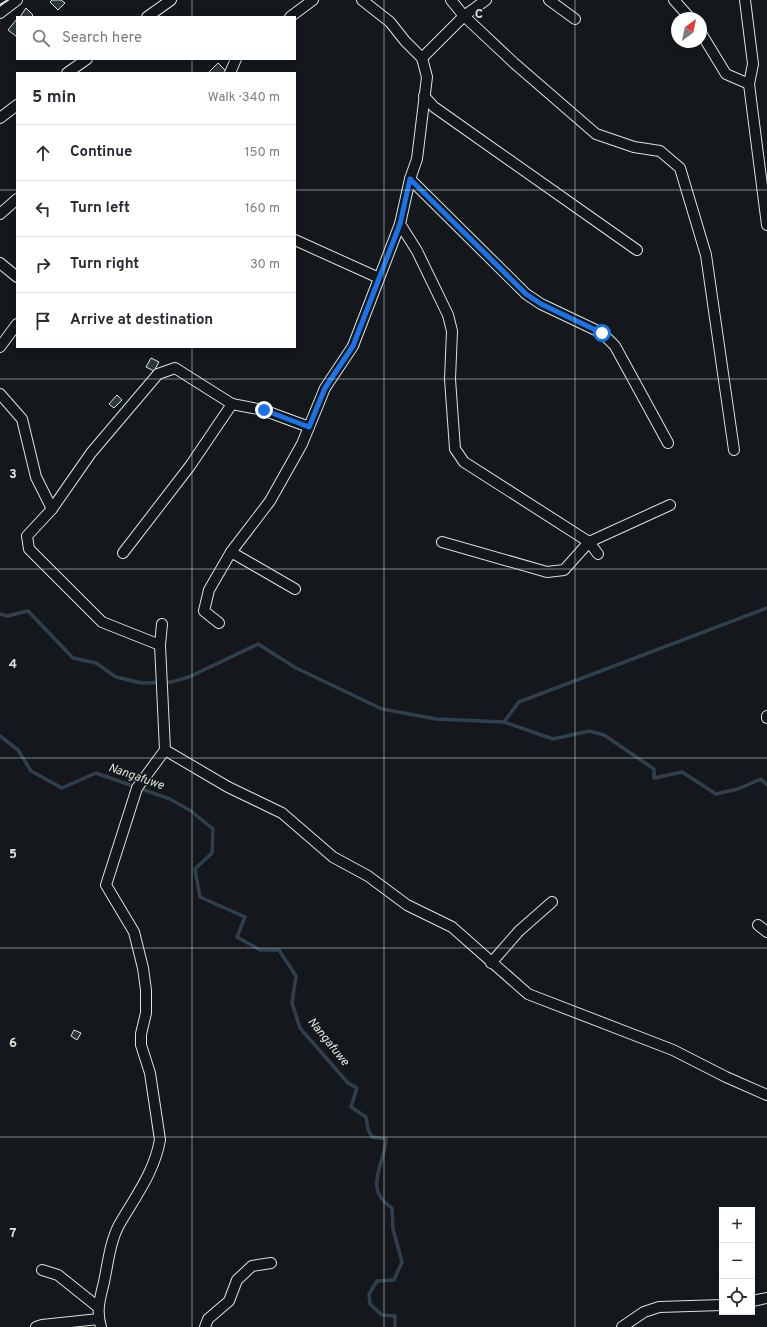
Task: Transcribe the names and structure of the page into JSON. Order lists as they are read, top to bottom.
{
  "water": ["Nangafuwe"],
  "north": "top right",
  "page": {
    "search": "Search here",
    "heading": ["5 min", "Walk · 340 m"],
    "list": [
      ["Continue", "150 m"],
      ["Turn left", "160 m"],
      ["Turn right", "30 m"],
      "Arrive at destination"
    ],
    "map_buttons": ["+", "−"]
  },
  "grid": {
    "columns": ["C"],
    "rows": [
      "3",
      "4",
      "5",
      "6",
      "7"
    ]
  }
}
